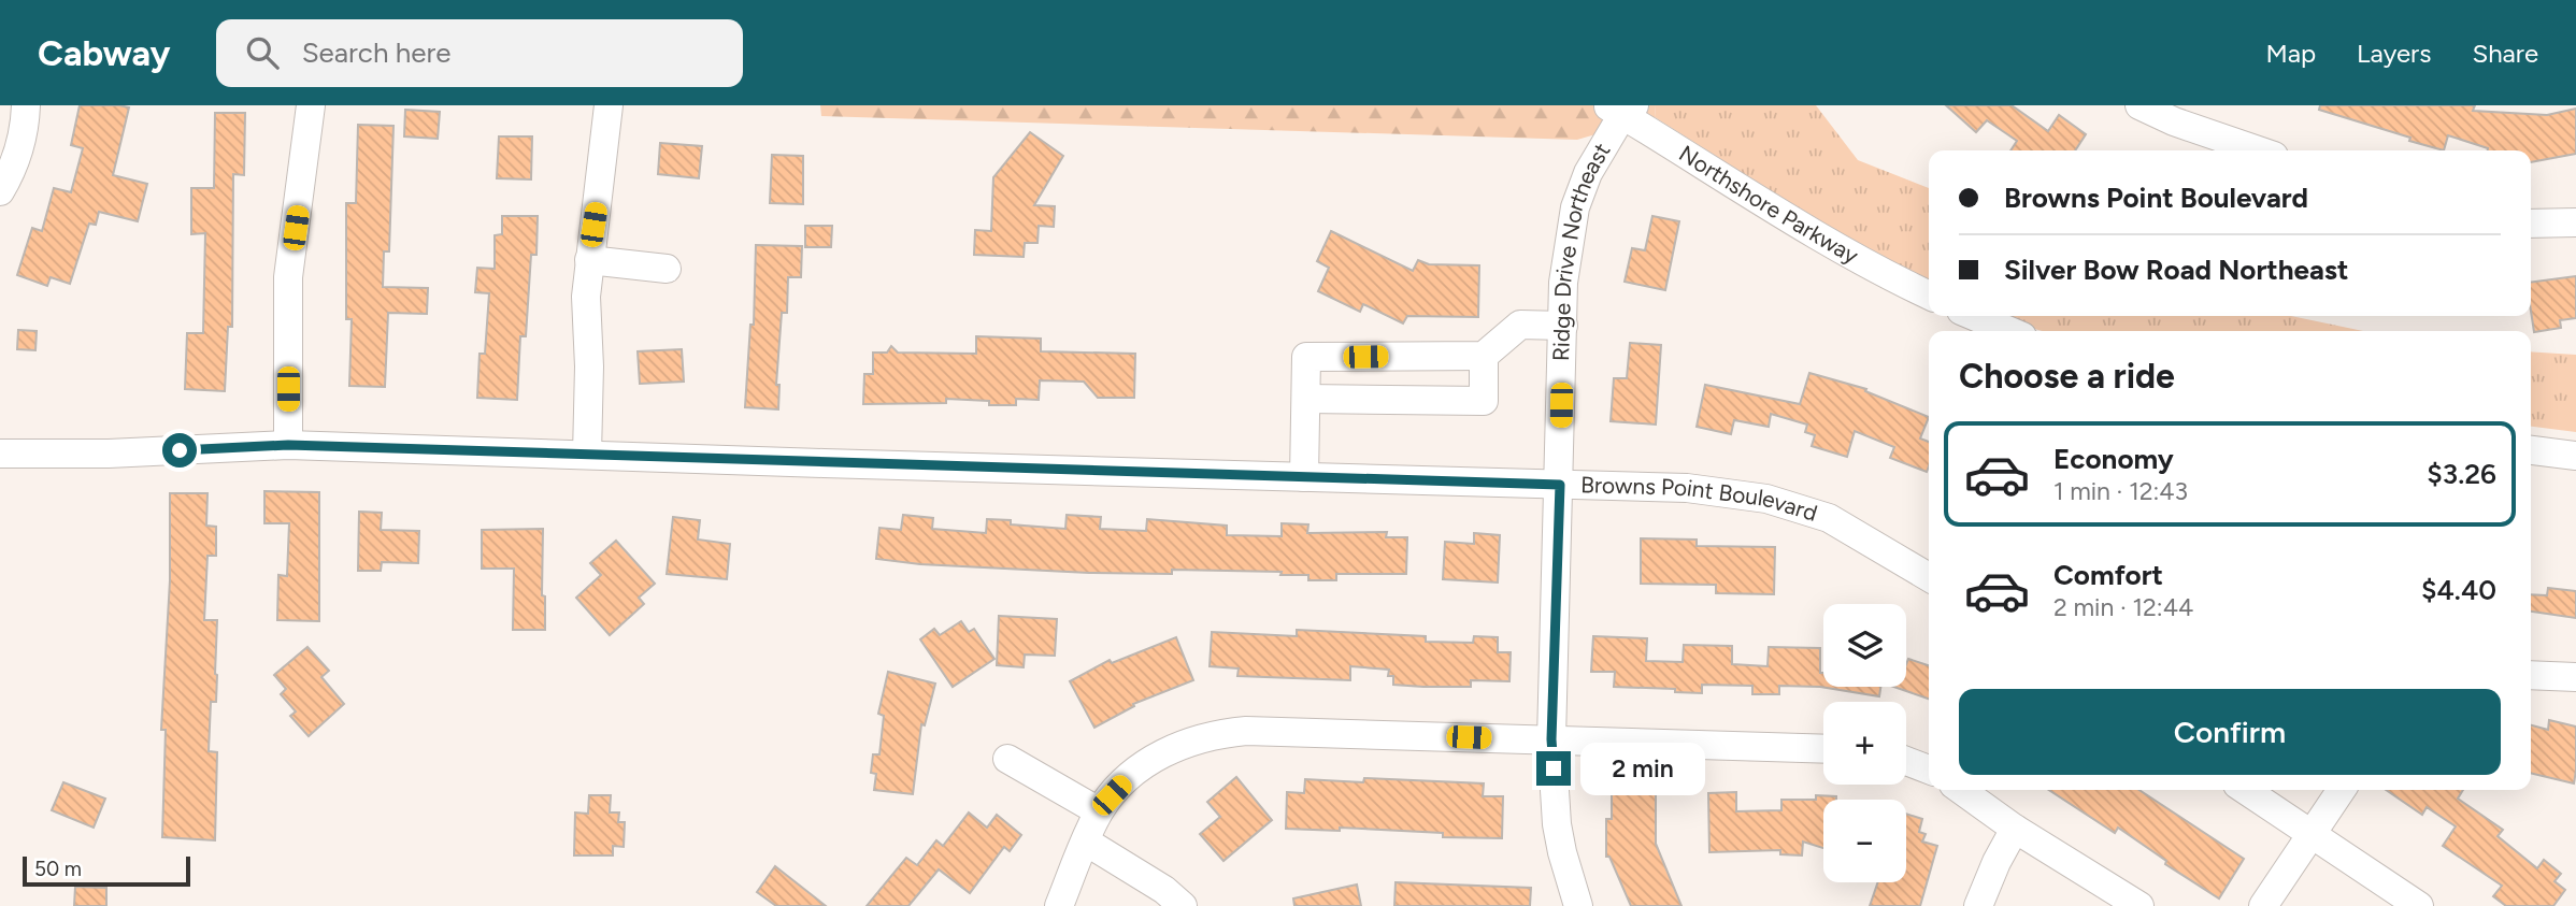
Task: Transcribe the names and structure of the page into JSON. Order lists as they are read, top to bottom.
{
  "streets": {
    "street": ["Northshore Parkway", "Ridge Drive Northeast", "Browns Point Boulevard"]
  },
  "crossings": [
    ["Northshore Parkway", "Ridge Drive Northeast"],
    ["Ridge Drive Northeast", "Browns Point Boulevard"]
  ],
  "scale_bar": "50 m",
  "page": {
    "header": "Cabway",
    "search": "Search here",
    "nav": ["Map", "Layers", "Share"],
    "banner": ["Browns Point Boulevard", "Silver Bow Road Northeast"],
    "heading": "Choose a ride",
    "list": [
      {
        "name": "Economy",
        "note": "1 min · 12:43",
        "value": "$3.26"
      },
      {
        "name": "Comfort",
        "note": "2 min · 12:44",
        "value": "$4.40"
      }
    ],
    "map_buttons": ["+", "−"],
    "buttons": "Confirm",
    "bubble": "2 min",
    "scale": "50 m"
  }
}
